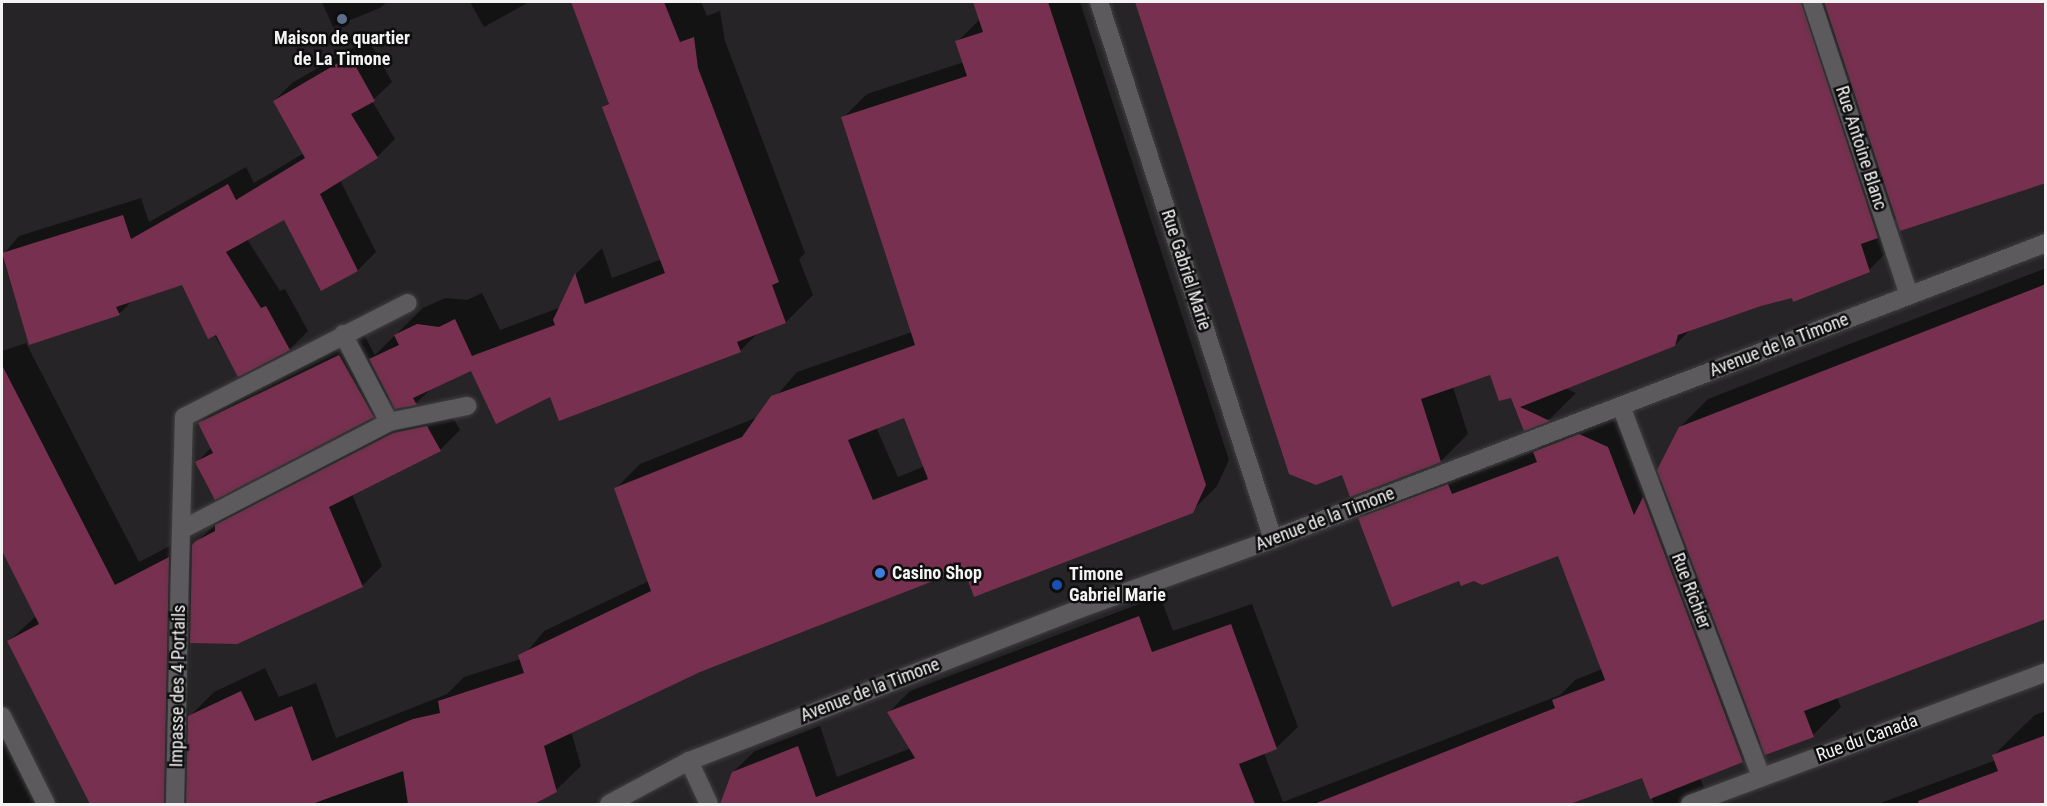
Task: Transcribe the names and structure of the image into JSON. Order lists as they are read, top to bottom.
{
  "streets": {
    "street": [
      "Rue Antoine Blanc",
      "Rue Gabriel Marie",
      "Avenue de la Timone",
      "Rue Richier",
      "Impasse des 4 Portails",
      "Rue du Canada"
    ]
  },
  "crossings": [
    ["Rue Antoine Blanc", "Avenue de la Timone"],
    ["Rue Gabriel Marie", "Avenue de la Timone"],
    ["Avenue de la Timone", "Rue Richier"],
    ["Rue Richier", "Rue du Canada"]
  ],
  "places": ["Maison de quartier de La Timone", "Casino Shop", "Timone Gabriel Marie"]
}
